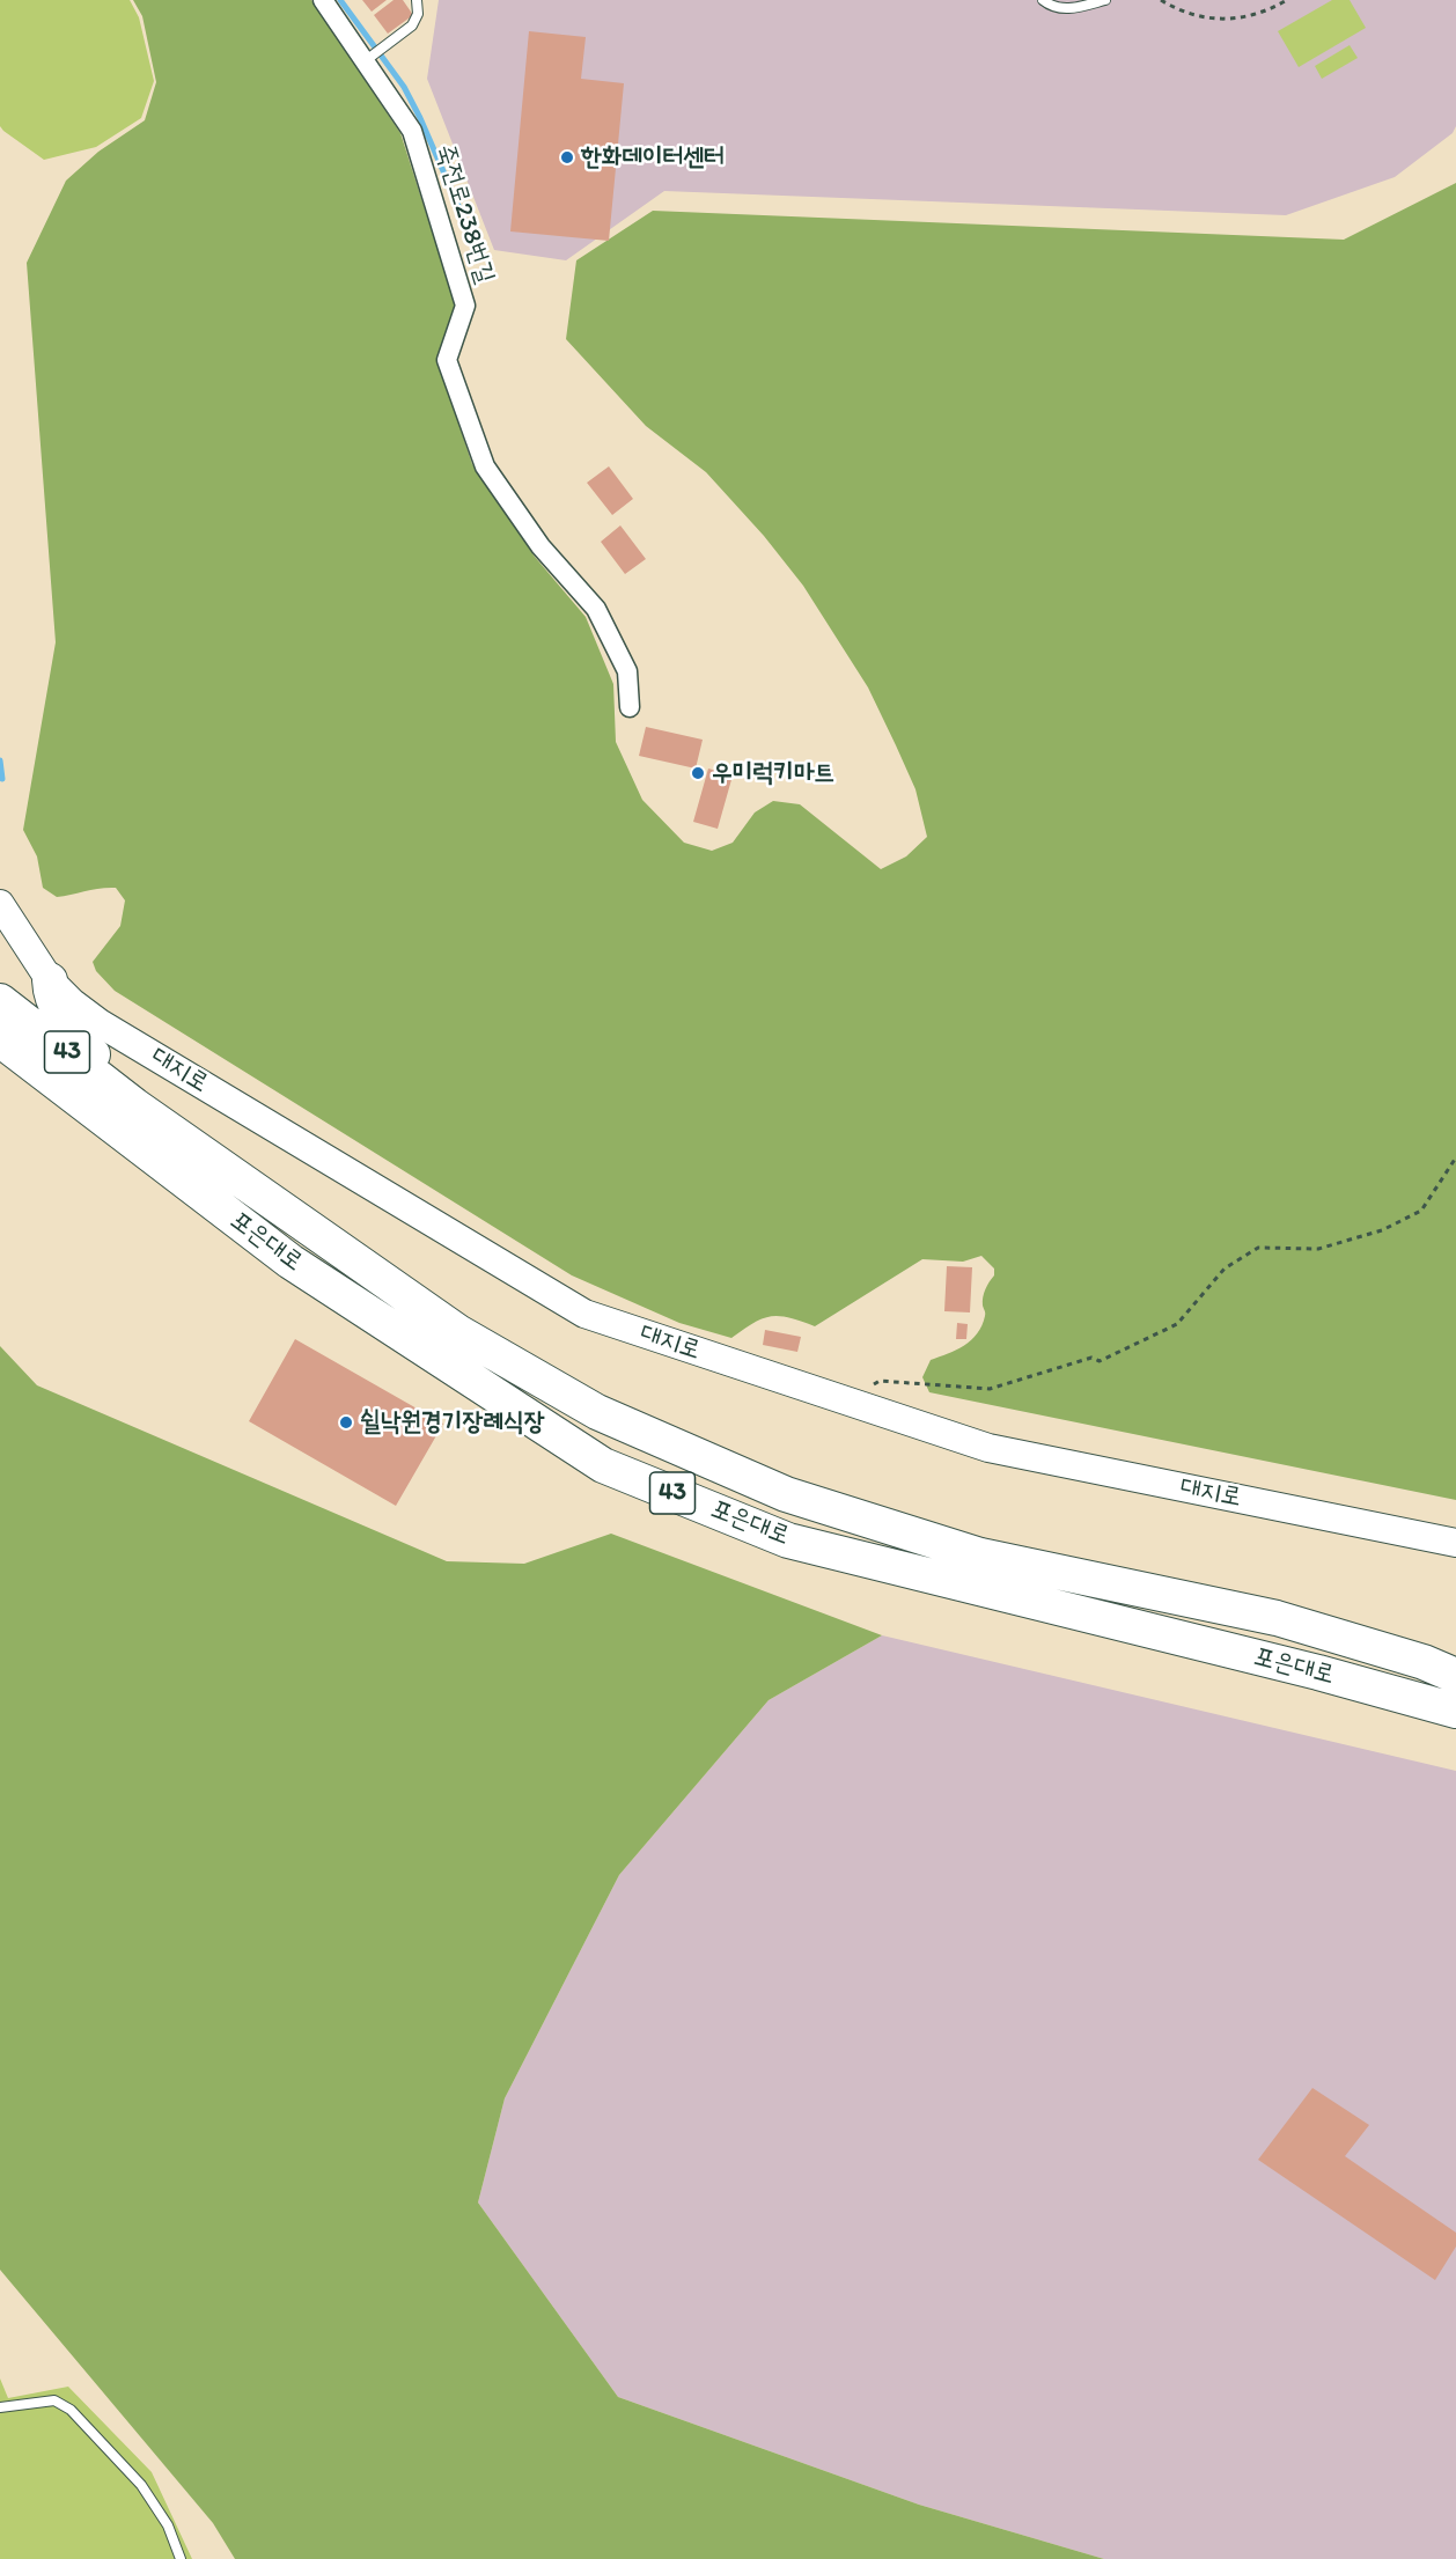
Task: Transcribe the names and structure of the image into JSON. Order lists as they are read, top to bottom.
{
  "streets": {
    "highway": ["43", "포은대로"],
    "main road": ["대지로"],
    "street": ["죽전로238번길"]
  },
  "places": ["한화데이터센터", "우미럭키마트", "쉴낙원경기장례식장"]
}
